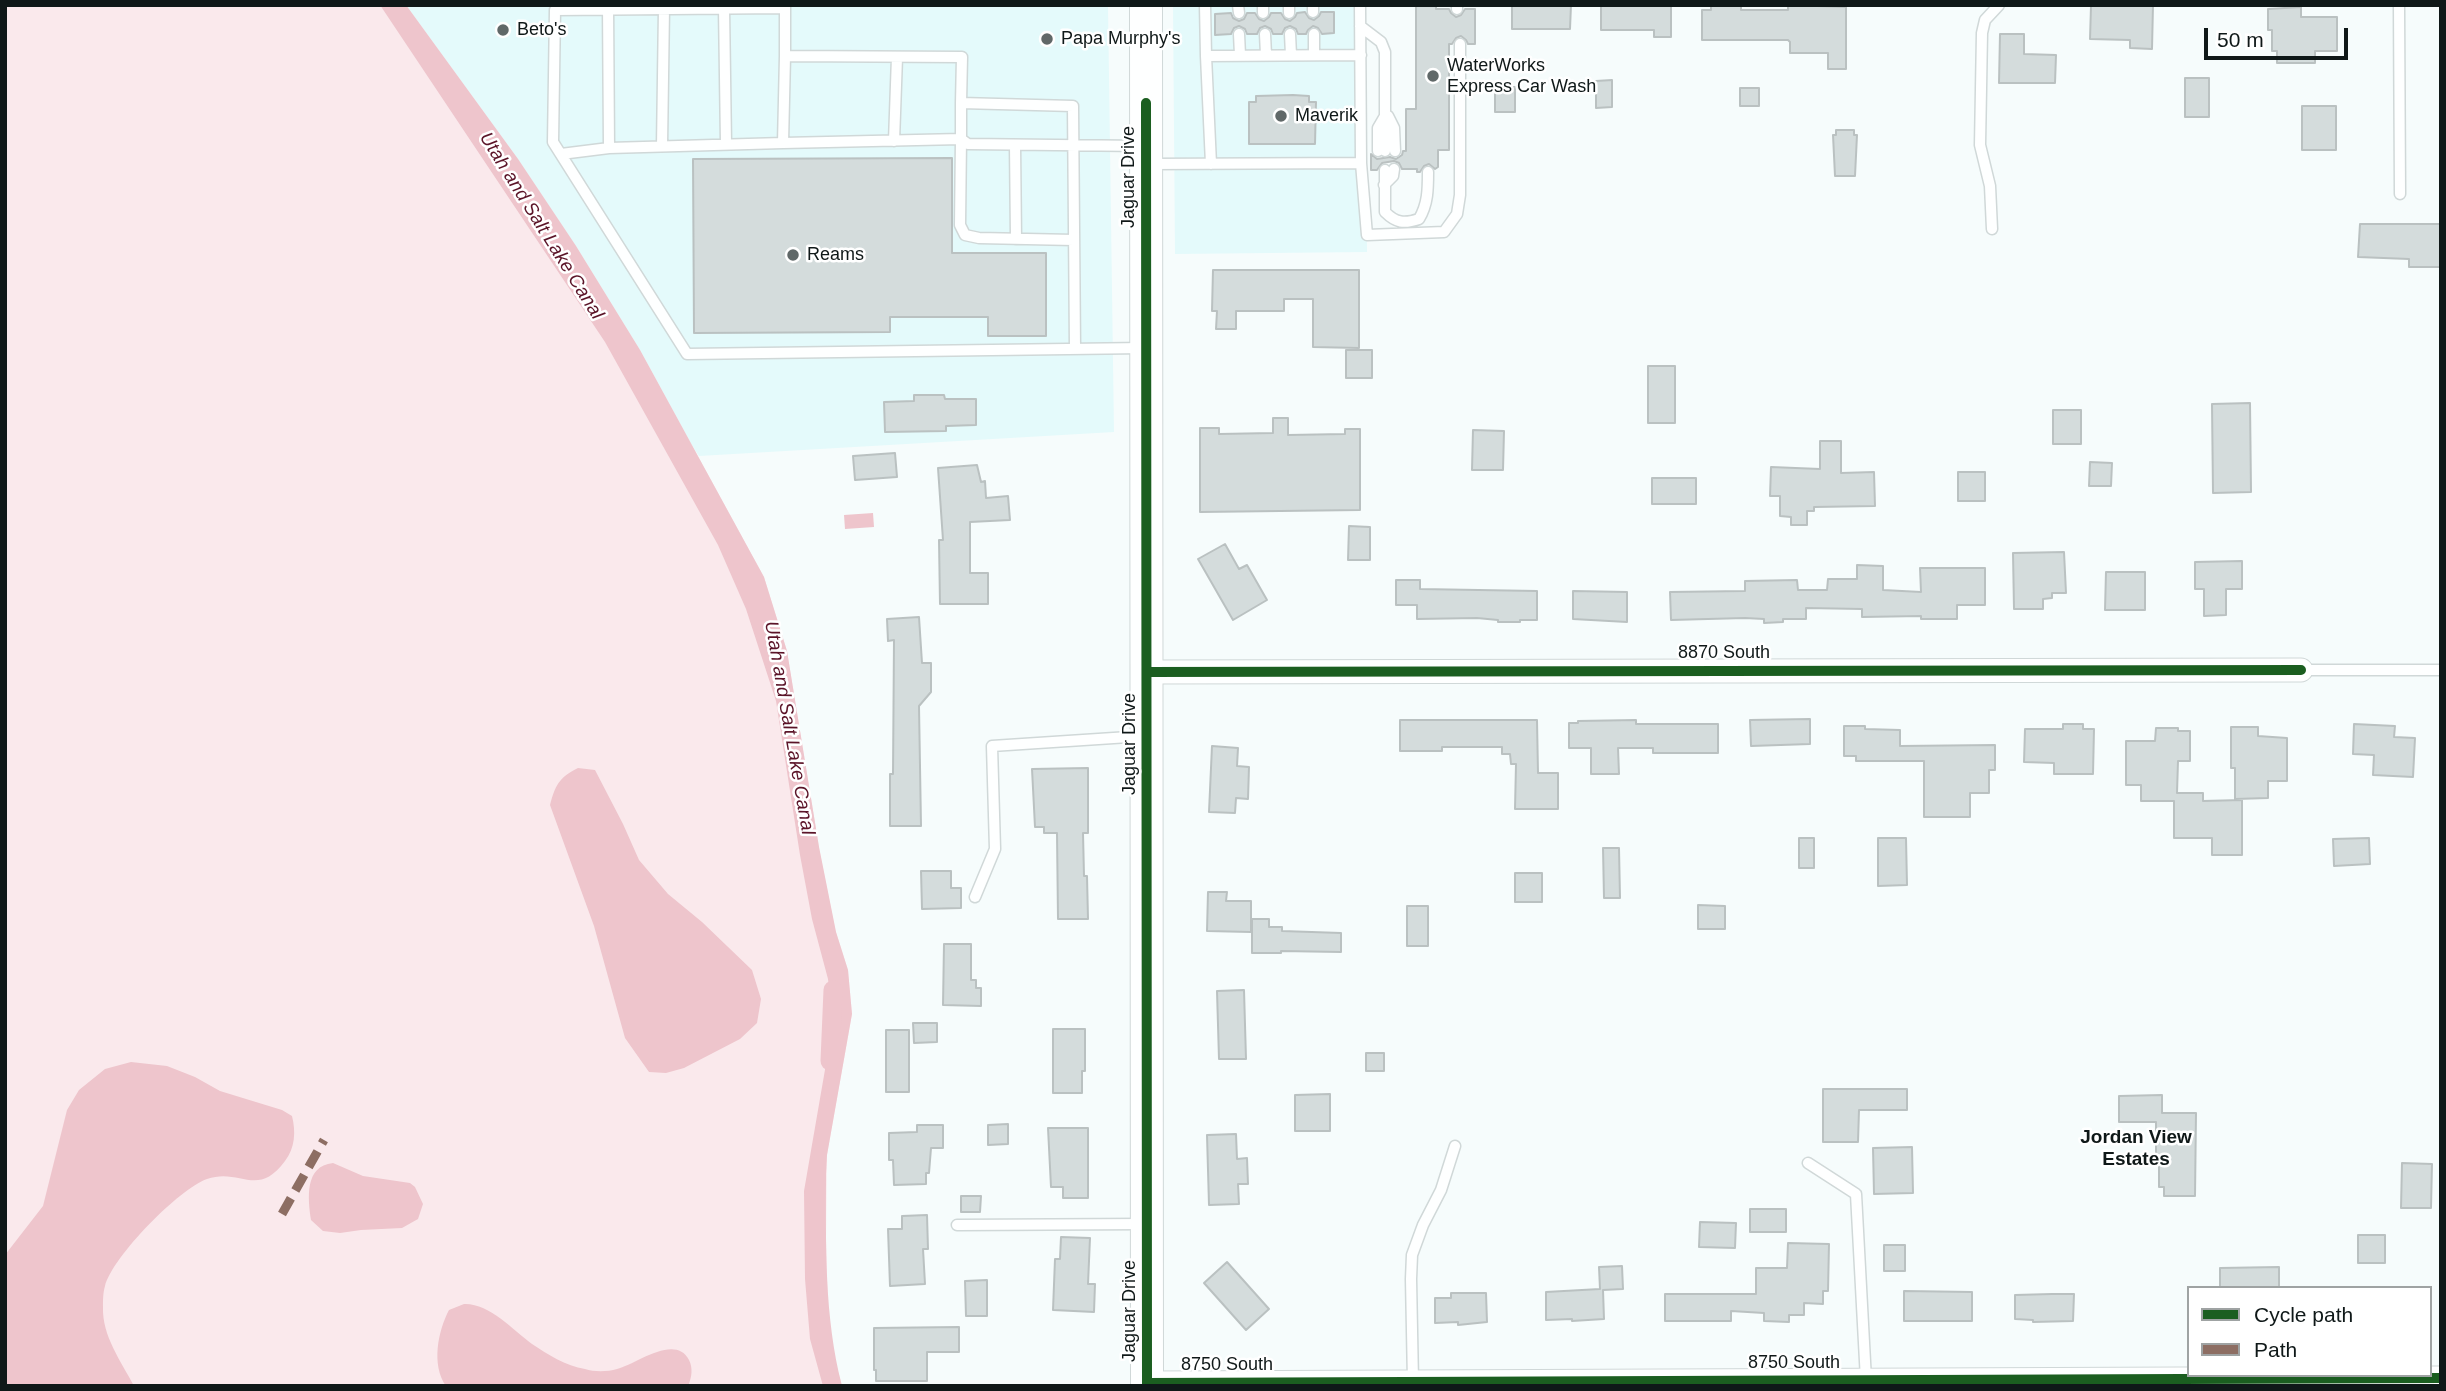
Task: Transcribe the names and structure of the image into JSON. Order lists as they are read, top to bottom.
{
  "streets": {
    "main road": ["Jaguar Drive"],
    "street": ["8870 South", "8750 South"]
  },
  "crossings": [
    ["Jaguar Drive", "8870 South"],
    ["Jaguar Drive", "8750 South"]
  ],
  "districts": ["Jordan View Estates"],
  "water": ["Utah and Salt Lake Canal"],
  "places": [
    "Beto's",
    "Papa Murphy's",
    "WaterWorks Express Car Wash",
    "Maverik",
    "Reams"
  ],
  "legend": ["Cycle path", "Path"],
  "scale_bar": "50 m"
}
